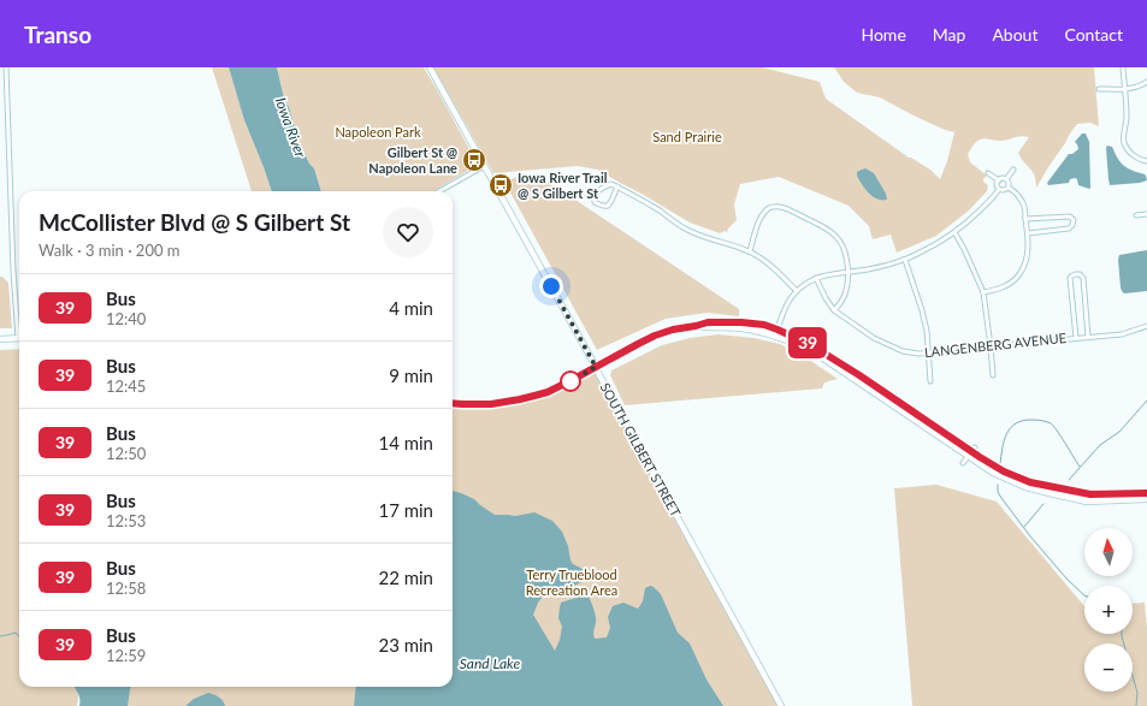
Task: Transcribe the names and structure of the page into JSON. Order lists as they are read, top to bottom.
{
  "streets": {
    "main road": ["SOUTH GILBERT STREET"],
    "street": ["LANGENBERG AVENUE"]
  },
  "water": ["Iowa River", "Sand Lake"],
  "parks": ["Napoleon Park", "Sand Prairie", "Terry Trueblood Recreation Area"],
  "places": {
    "bus stop": ["Gilbert St @ Napoleon Lane", "Iowa River Trail @ S Gilbert St"]
  },
  "lines": ["bus line 39"],
  "north": "top",
  "page": {
    "header": "Transo",
    "nav": [
      "Home",
      "Map",
      "About",
      "Contact"
    ],
    "on_map": "39",
    "heading": ["McCollister Blvd @ S Gilbert St", "Walk · 3 min · 200 m"],
    "list": [
      {
        "mark": "39",
        "name": "Bus",
        "note": "12:40",
        "value": "4 min"
      },
      {
        "mark": "39",
        "name": "Bus",
        "note": "12:45",
        "value": "9 min"
      },
      {
        "mark": "39",
        "name": "Bus",
        "note": "12:50",
        "value": "14 min"
      },
      {
        "mark": "39",
        "name": "Bus",
        "note": "12:53",
        "value": "17 min"
      },
      {
        "mark": "39",
        "name": "Bus",
        "note": "12:58",
        "value": "22 min"
      },
      {
        "mark": "39",
        "name": "Bus",
        "note": "12:59",
        "value": "23 min"
      }
    ],
    "map_buttons": ["+", "−"]
  }
}
